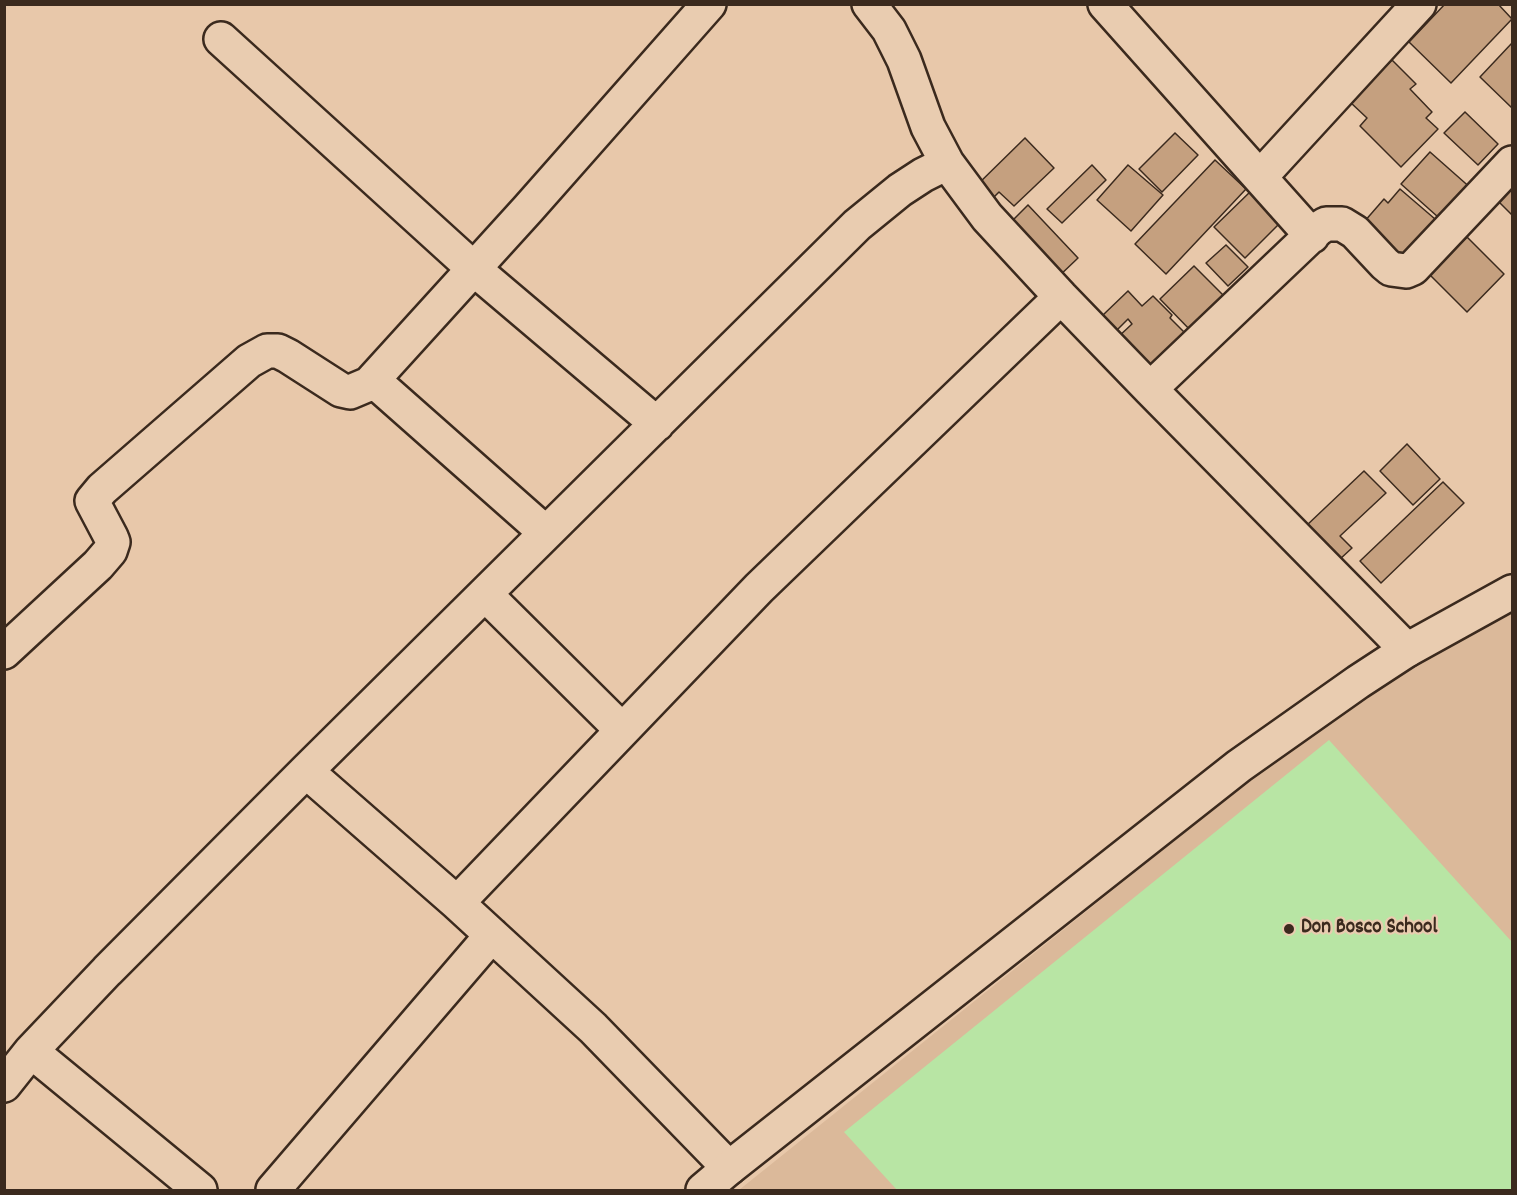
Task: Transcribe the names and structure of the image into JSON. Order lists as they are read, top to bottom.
{
  "places": ["Don Bosco School"]
}
